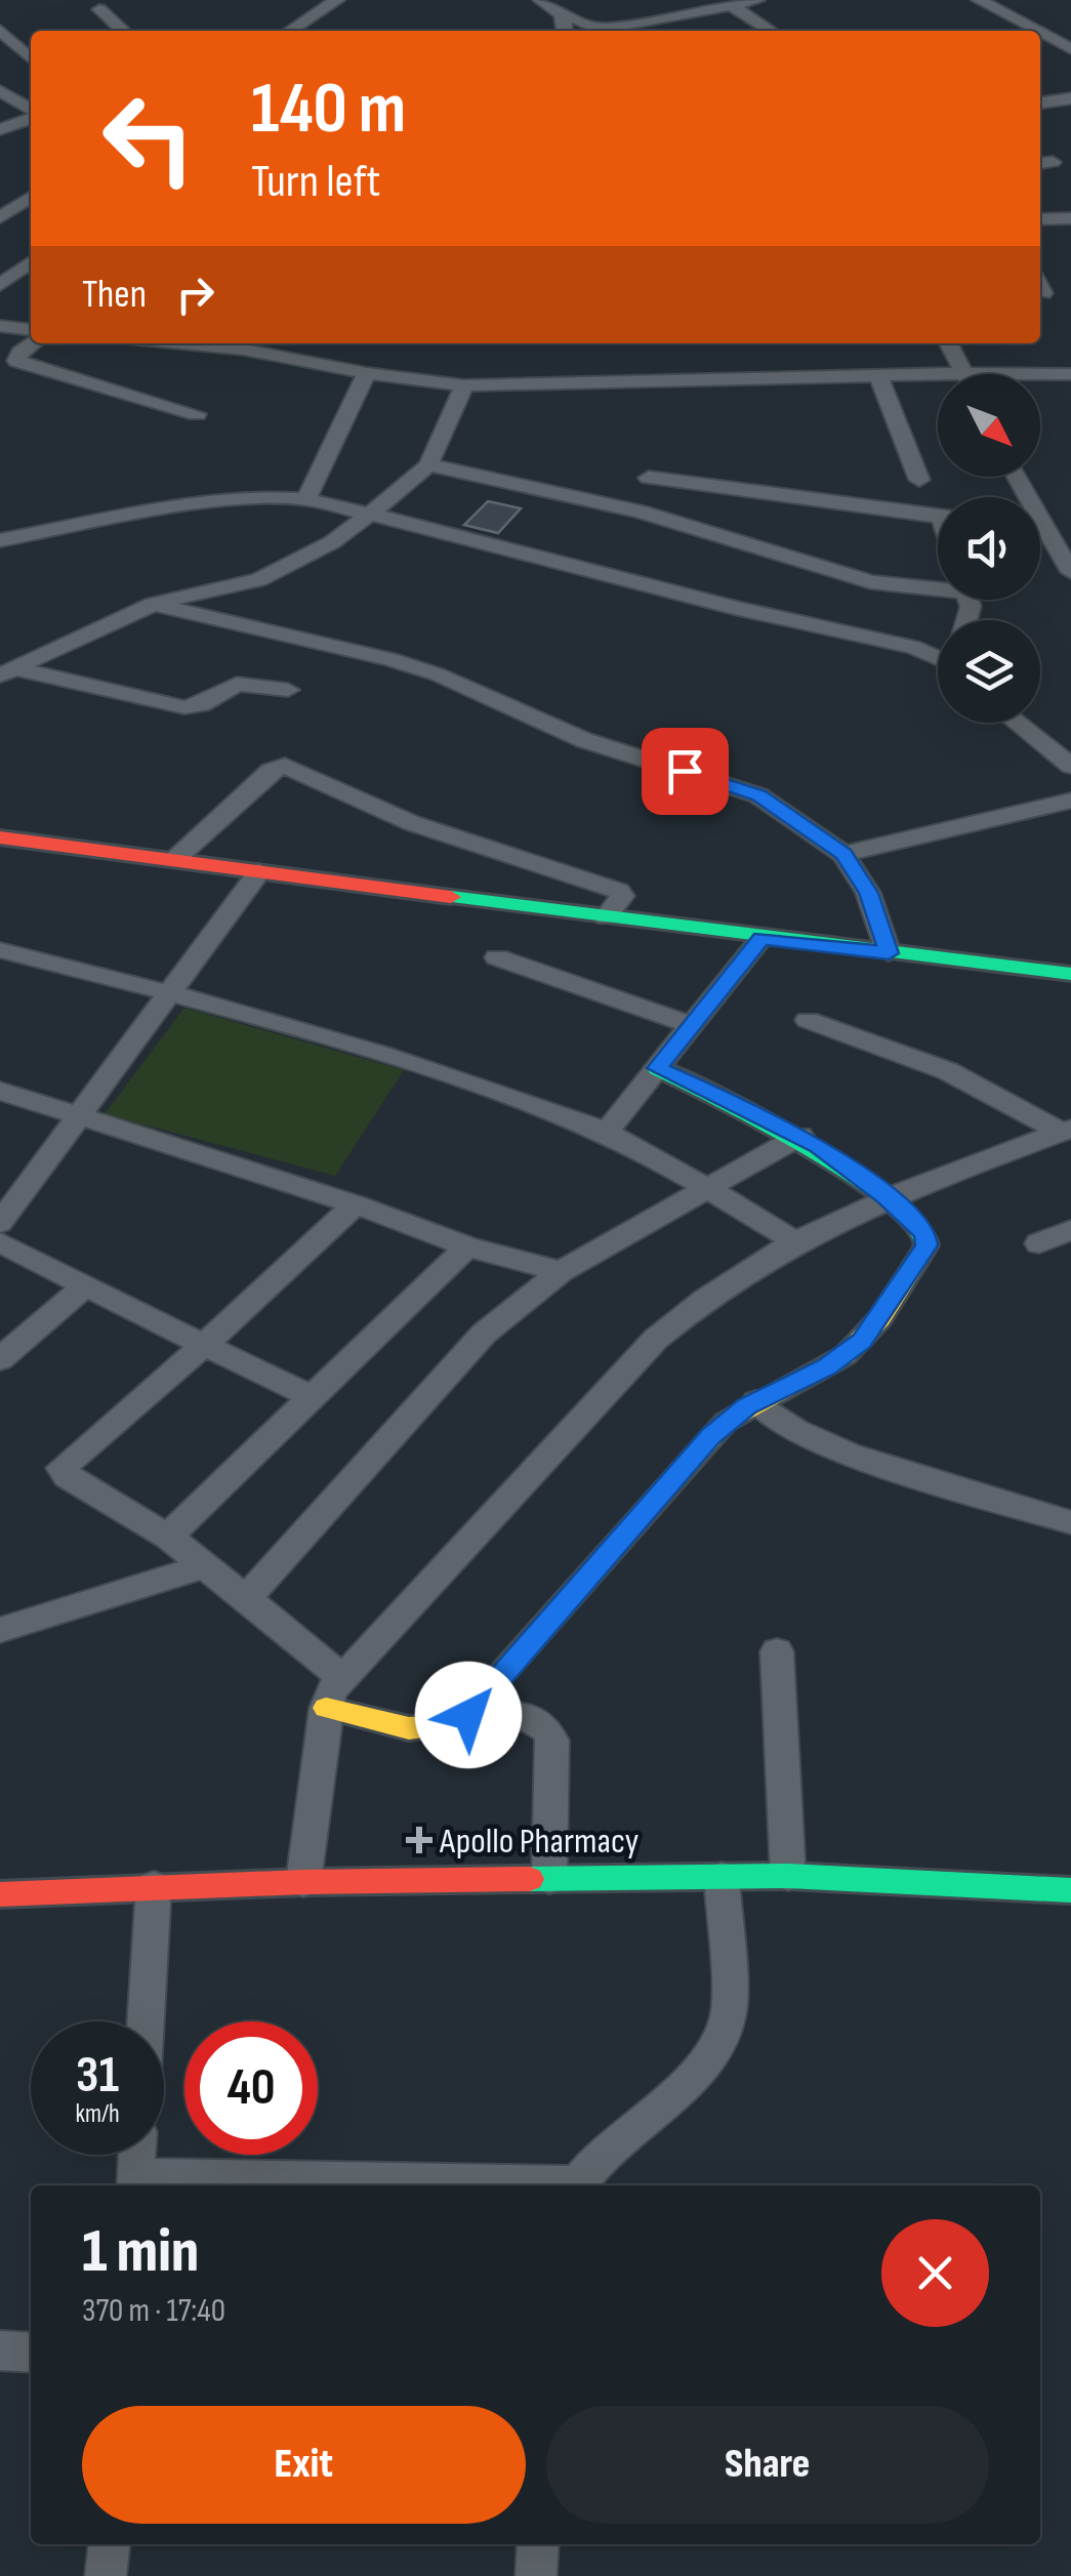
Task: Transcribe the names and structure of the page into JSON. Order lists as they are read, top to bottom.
{
  "places": {
    "health": ["Apollo Pharmacy"]
  },
  "north": "bottom right",
  "page": {
    "turn": ["140 m", "Turn left"],
    "then": "Then",
    "speed": "31 km/h",
    "limit": "40",
    "heading": ["1 min", "370 m · 17:40"],
    "buttons": ["Exit", "Share"]
  }
}
